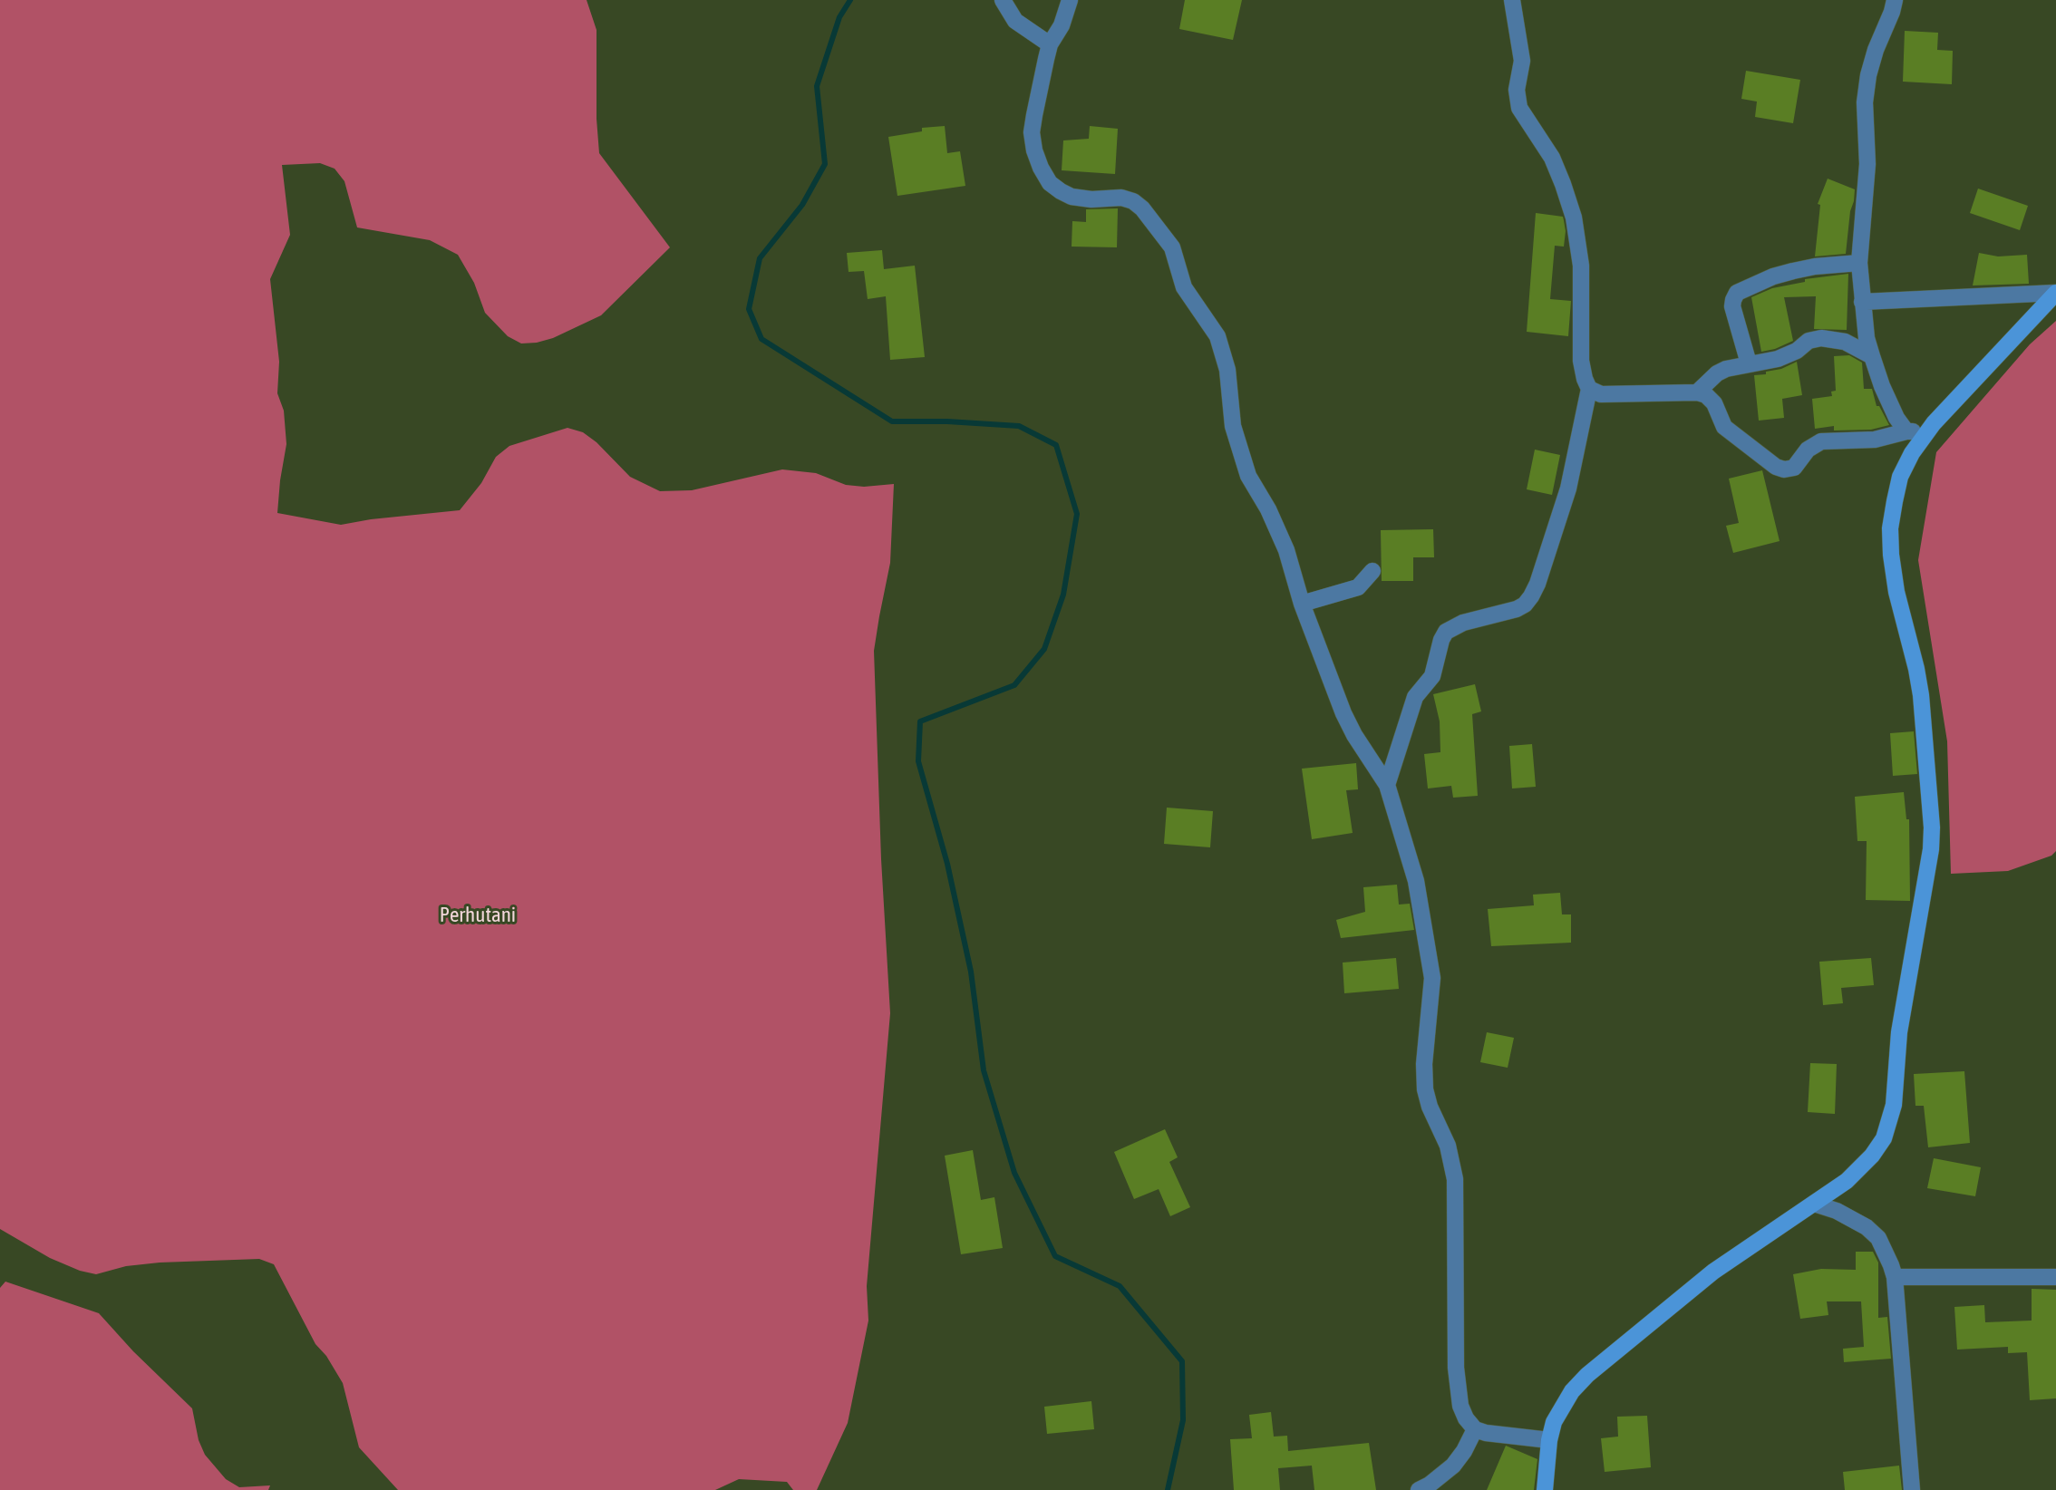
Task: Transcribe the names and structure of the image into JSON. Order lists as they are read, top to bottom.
{
  "parks": ["Perhutani"]
}
